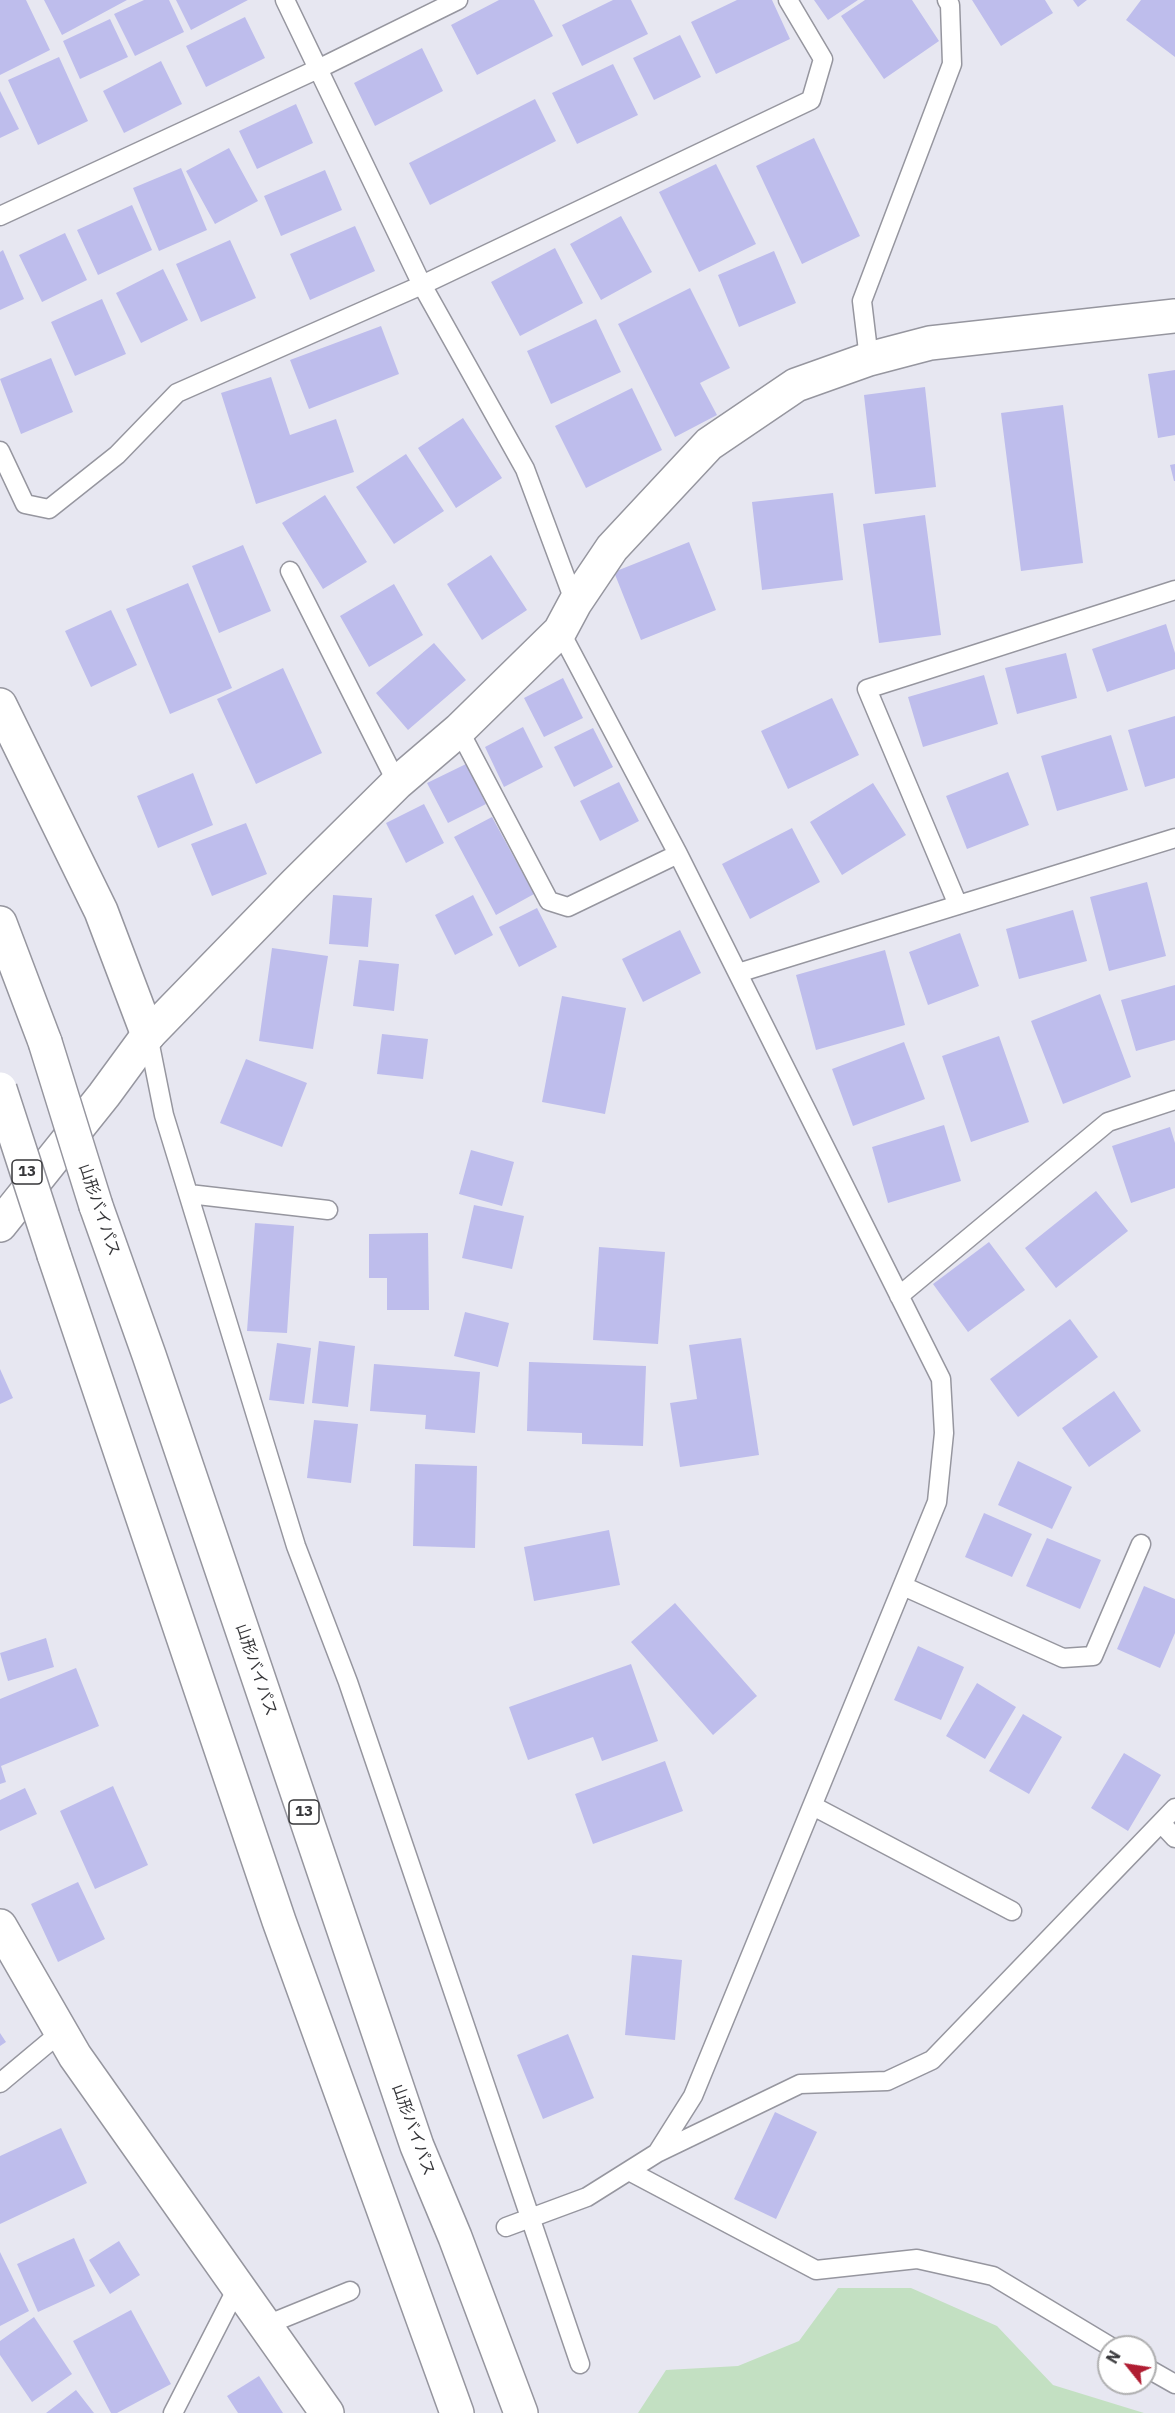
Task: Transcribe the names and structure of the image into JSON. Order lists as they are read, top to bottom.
{
  "streets": {
    "main road": ["13", "山形バイパス"]
  },
  "north": "top left"
}
